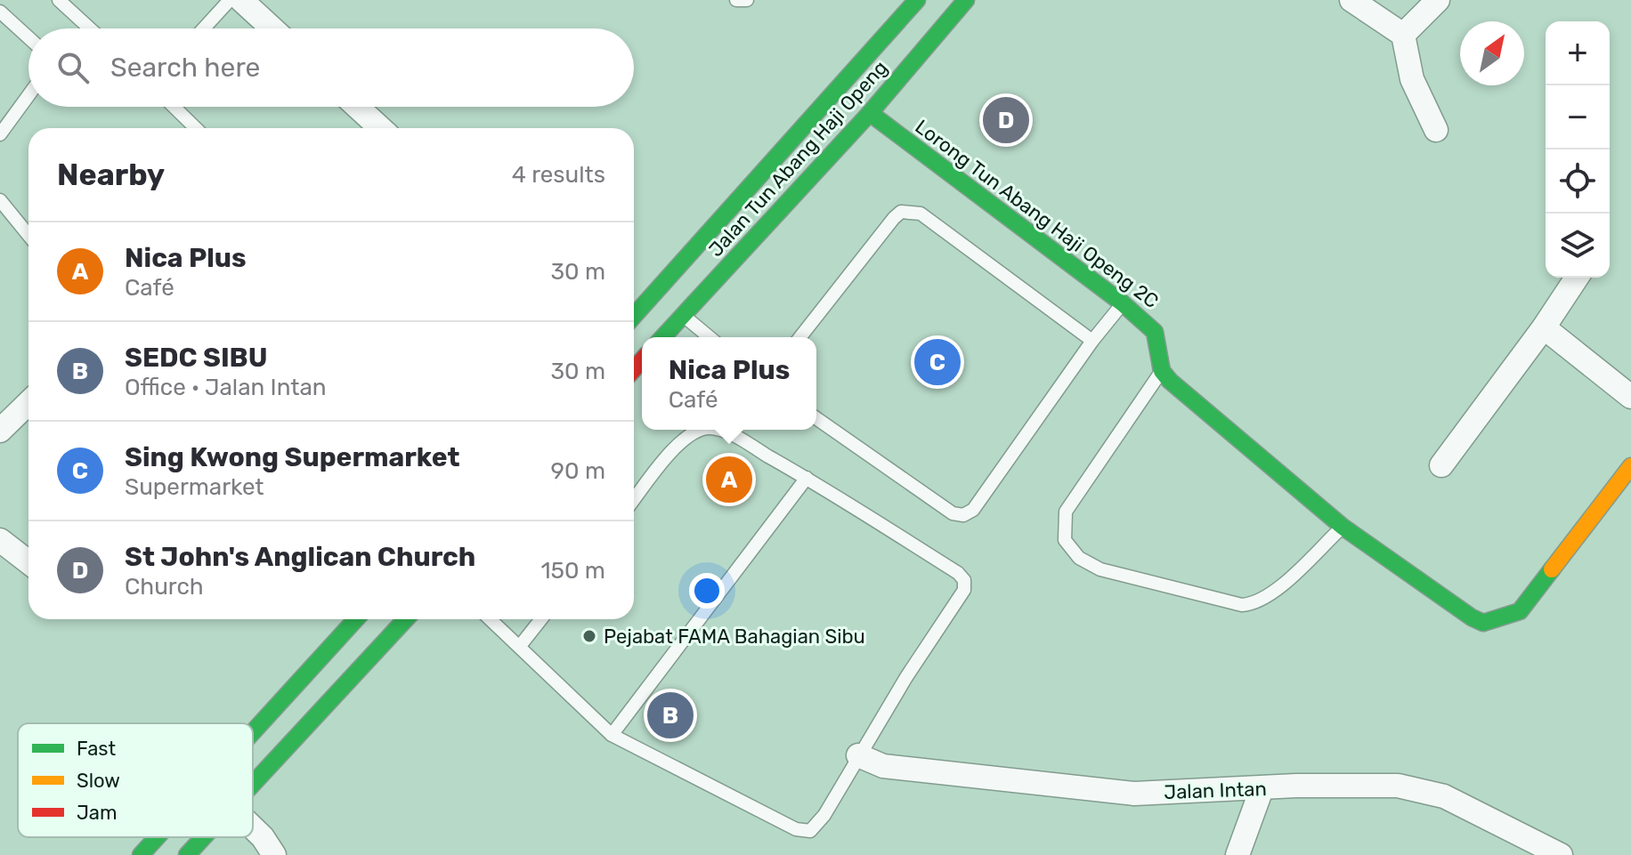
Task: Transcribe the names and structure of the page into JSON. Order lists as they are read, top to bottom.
{
  "streets": {
    "main road": ["Jalan Tun Abang Haji Openg", "Lorong Tun Abang Haji Openg 2C"],
    "street": ["Jalan Intan"]
  },
  "crossings": [
    ["Jalan Tun Abang Haji Openg", "Lorong Tun Abang Haji Openg 2C"]
  ],
  "places": ["Pejabat FAMA Bahagian Sibu"],
  "legend": ["Fast", "Slow", "Jam"],
  "north": "top right",
  "page": {
    "map_buttons": ["+", "−"],
    "search": "Search here",
    "pins": [
      "D",
      "C",
      "A",
      "B"
    ],
    "heading": ["Nearby", "4 results"],
    "list": [
      {
        "mark": "A",
        "name": "Nica Plus",
        "note": "Café",
        "value": "30 m"
      },
      {
        "mark": "B",
        "name": "SEDC SIBU",
        "note": "Office · Jalan Intan",
        "value": "30 m"
      },
      {
        "mark": "C",
        "name": "Sing Kwong Supermarket",
        "note": "Supermarket",
        "value": "90 m"
      },
      {
        "mark": "D",
        "name": "St John's Anglican Church",
        "note": "Church",
        "value": "150 m"
      }
    ],
    "popup": ["Nica Plus", "Café"]
  }
}
